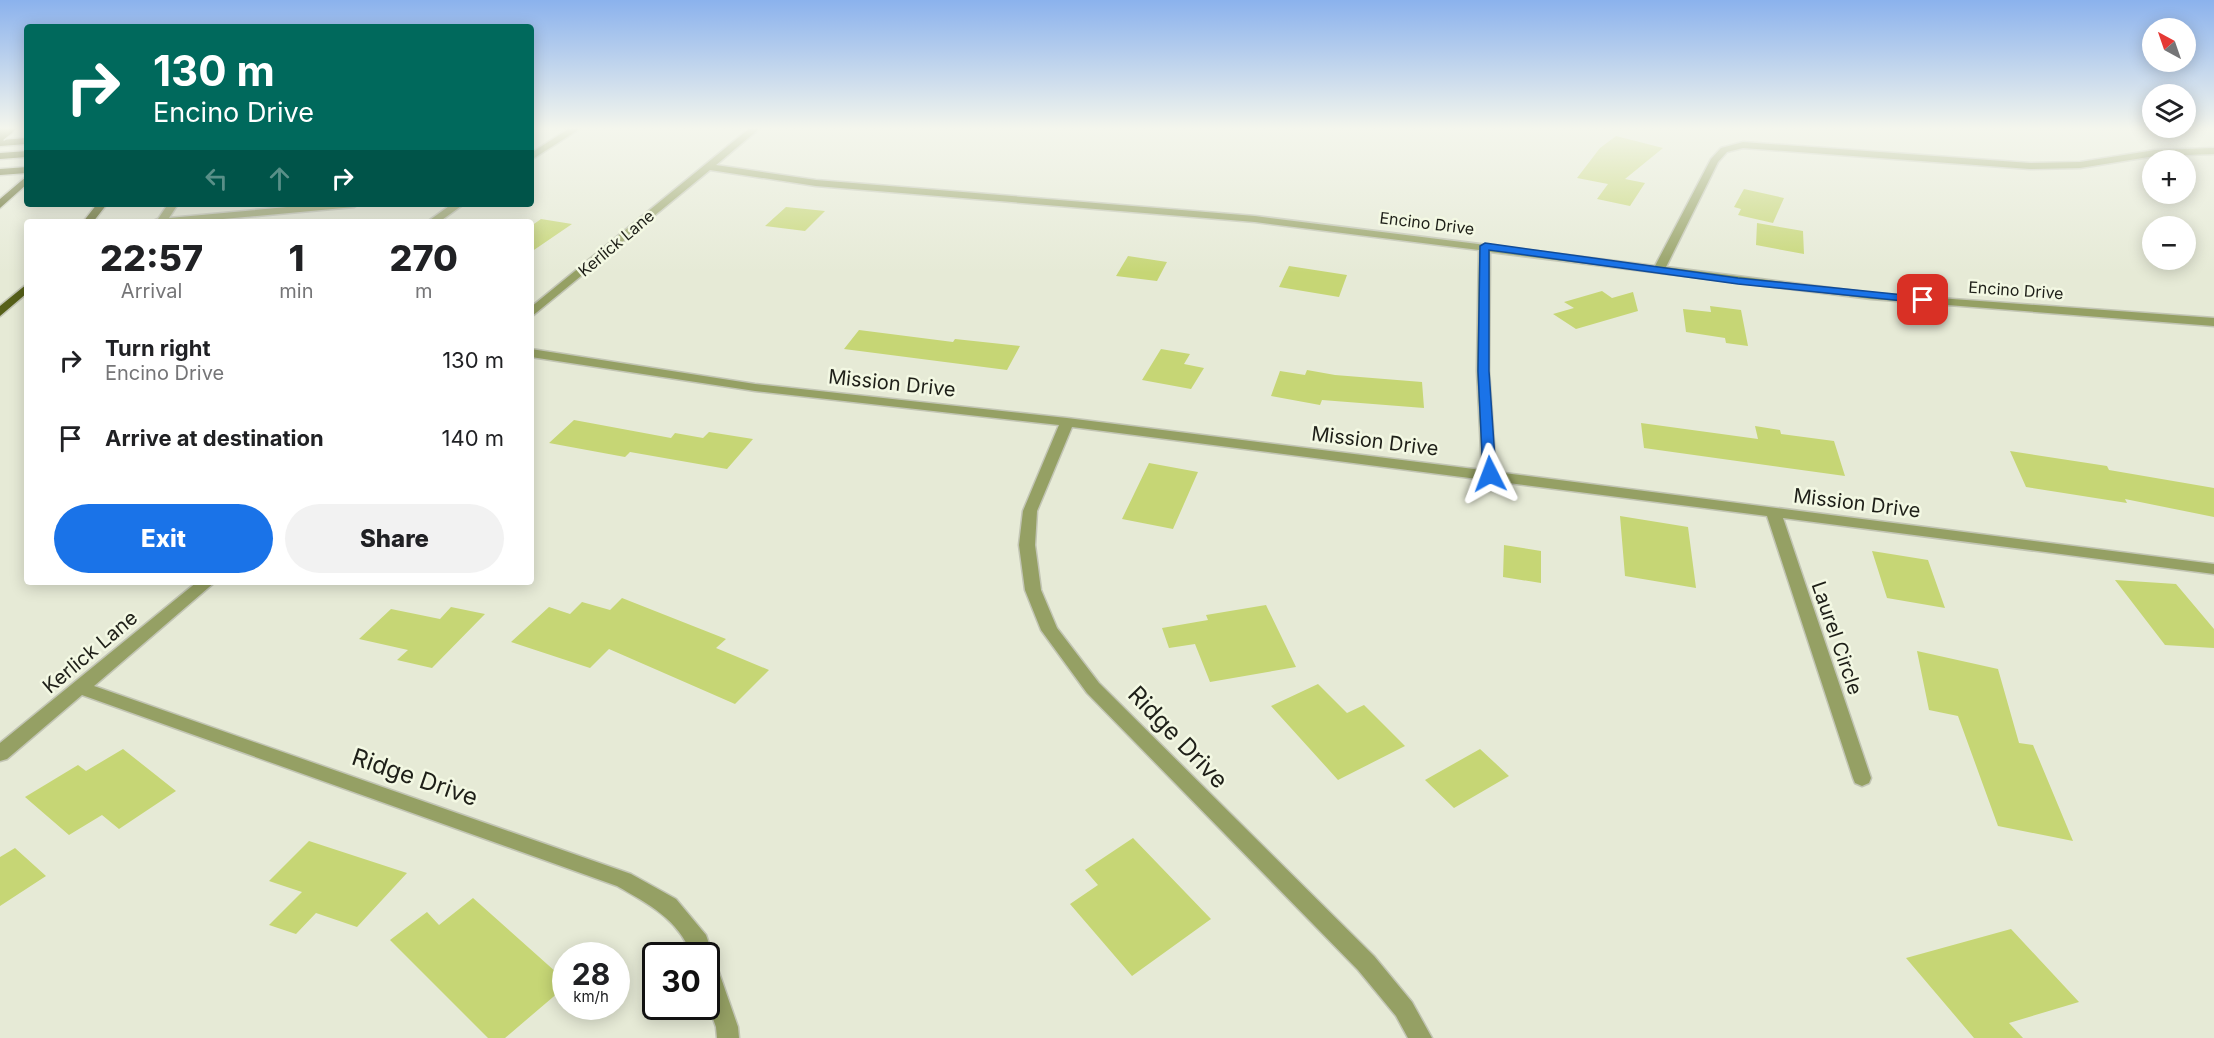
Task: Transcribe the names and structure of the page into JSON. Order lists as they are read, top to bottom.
{
  "streets": {
    "street": [
      "Encino Drive",
      "Kerlick Lane",
      "Mission Drive",
      "Laurel Circle",
      "Ridge Drive"
    ]
  },
  "crossings": [
    ["Kerlick Lane", "Ridge Drive"],
    ["Mission Drive", "Laurel Circle"],
    ["Mission Drive", "Ridge Drive"]
  ],
  "north": "top left",
  "page": {
    "map_buttons": ["+", "−"],
    "turn": ["130 m", "Encino Drive"],
    "eta": [
      "22:57",
      "Arrival",
      "1",
      "min",
      "270",
      "m"
    ],
    "list": [
      {
        "name": "Turn right",
        "note": "Encino Drive",
        "value": "130 m"
      },
      {
        "name": "Arrive at destination",
        "value": "140 m"
      }
    ],
    "buttons": ["Exit", "Share"],
    "speed": "28 km/h",
    "limit": "30"
  }
}
